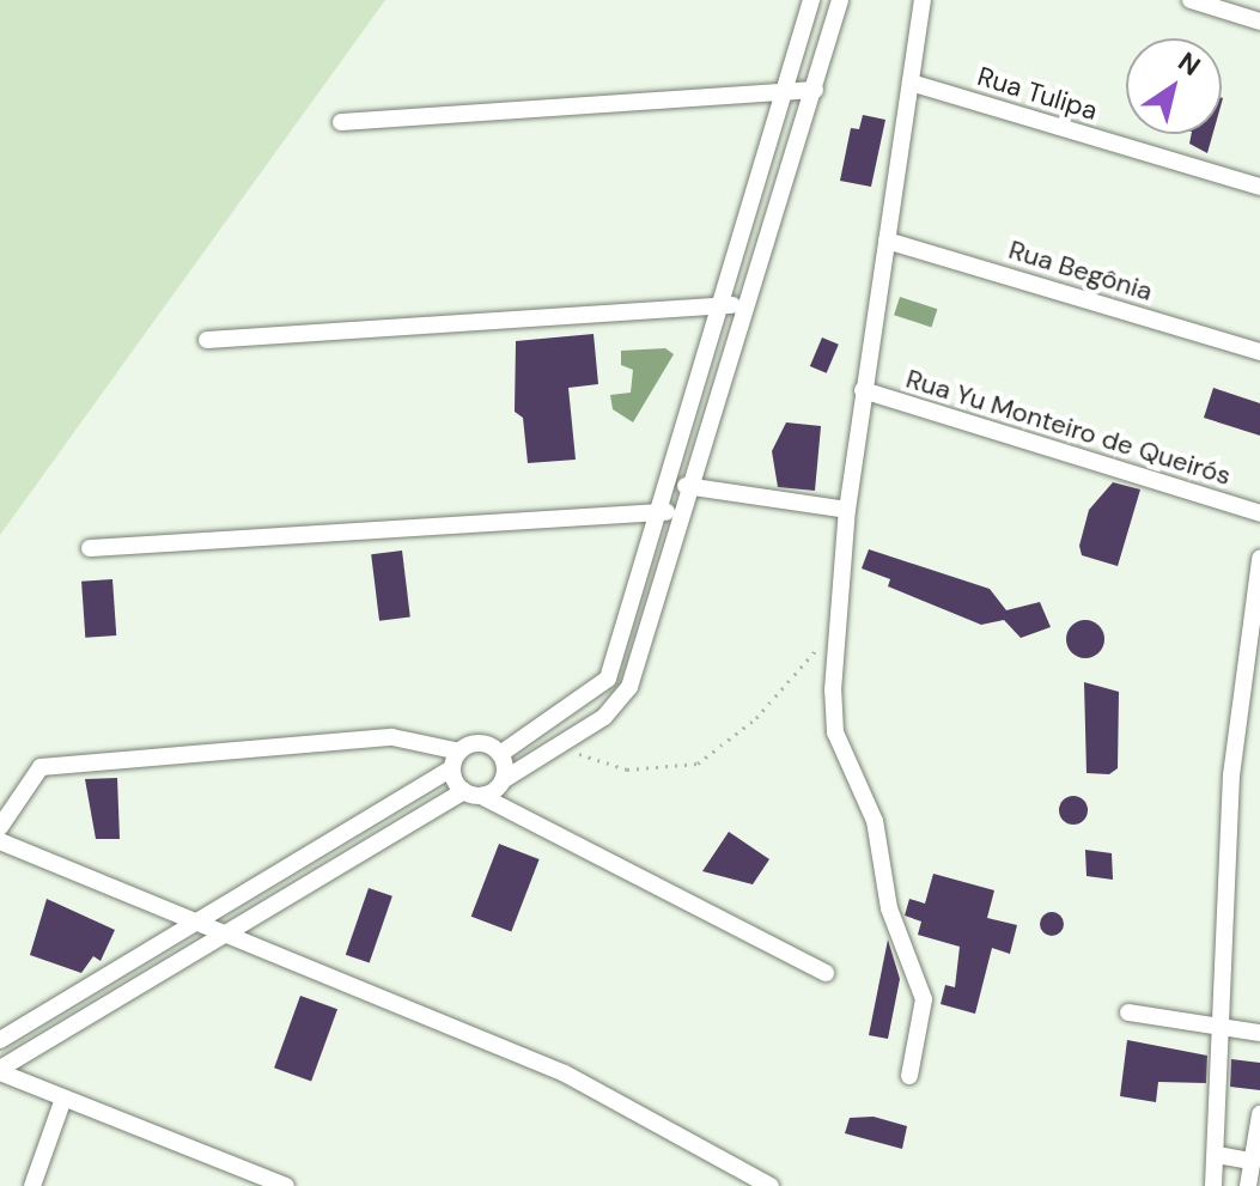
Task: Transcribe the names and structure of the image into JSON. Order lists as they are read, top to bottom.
{
  "streets": {
    "street": ["Rua Tulipa", "Rua Begônia", "Rua Yu Monteiro de Queirós"]
  },
  "north": "top right"
}
